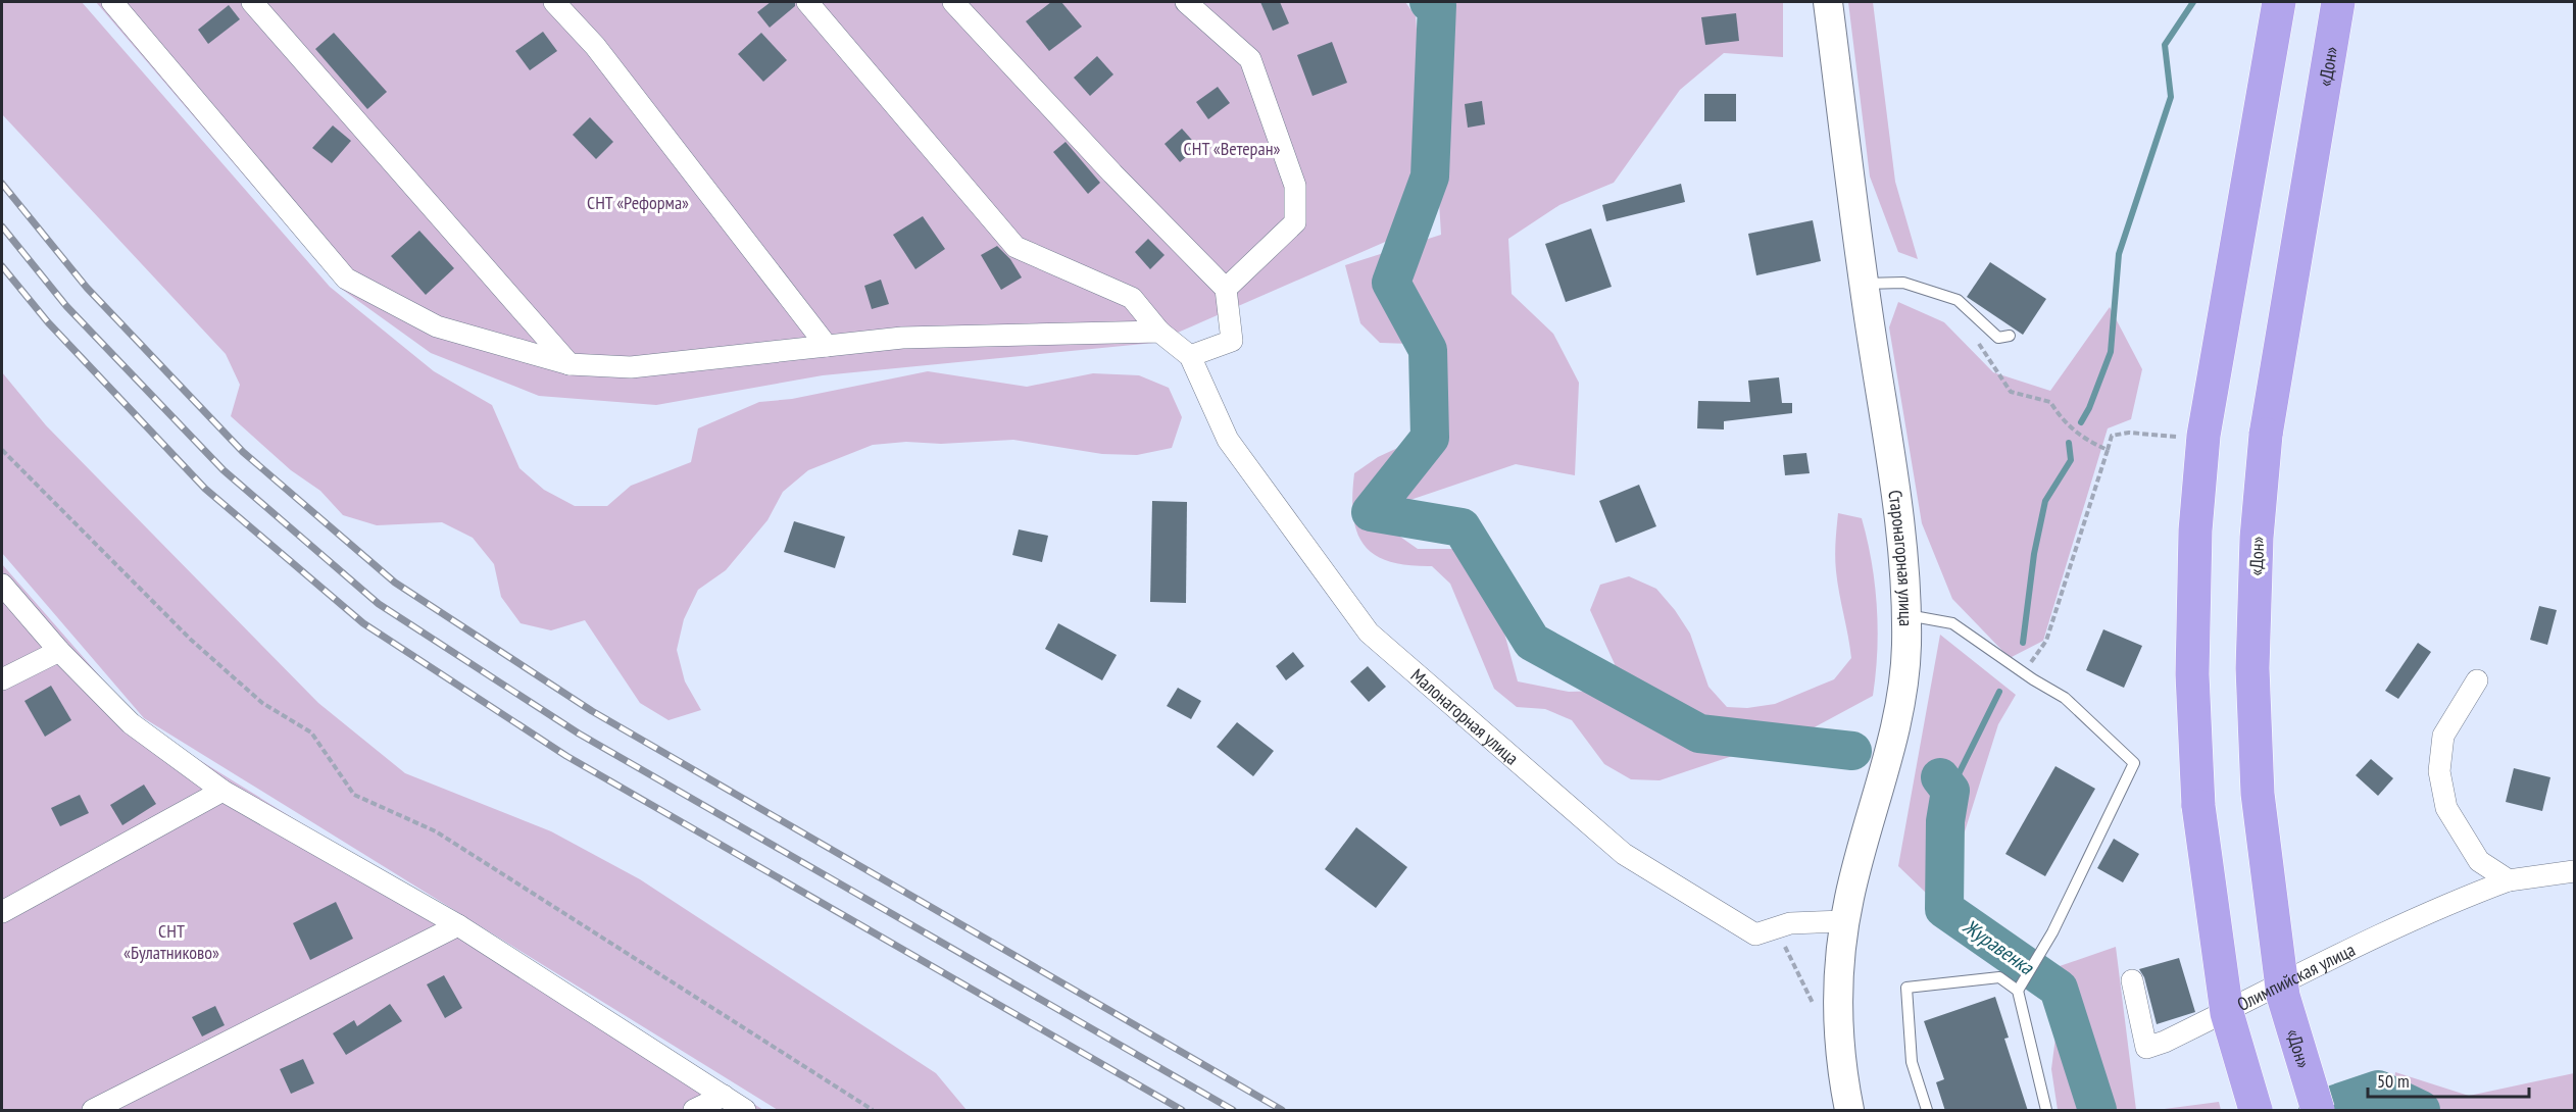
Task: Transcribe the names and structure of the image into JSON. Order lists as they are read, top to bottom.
{
  "streets": {
    "highway": ["«Дон»"],
    "main road": ["Старонагорная улица"],
    "street": ["Малонагорная улица", "Олимпийская улица"]
  },
  "crossings": [
    ["Старонагорная улица", "Малонагорная улица"]
  ],
  "water": ["Журавенка"],
  "parks": ["СНТ «Ветеран»", "СНТ «Реформа»", "СНТ «Булатниково»"],
  "scale_bar": "50 m"
}
